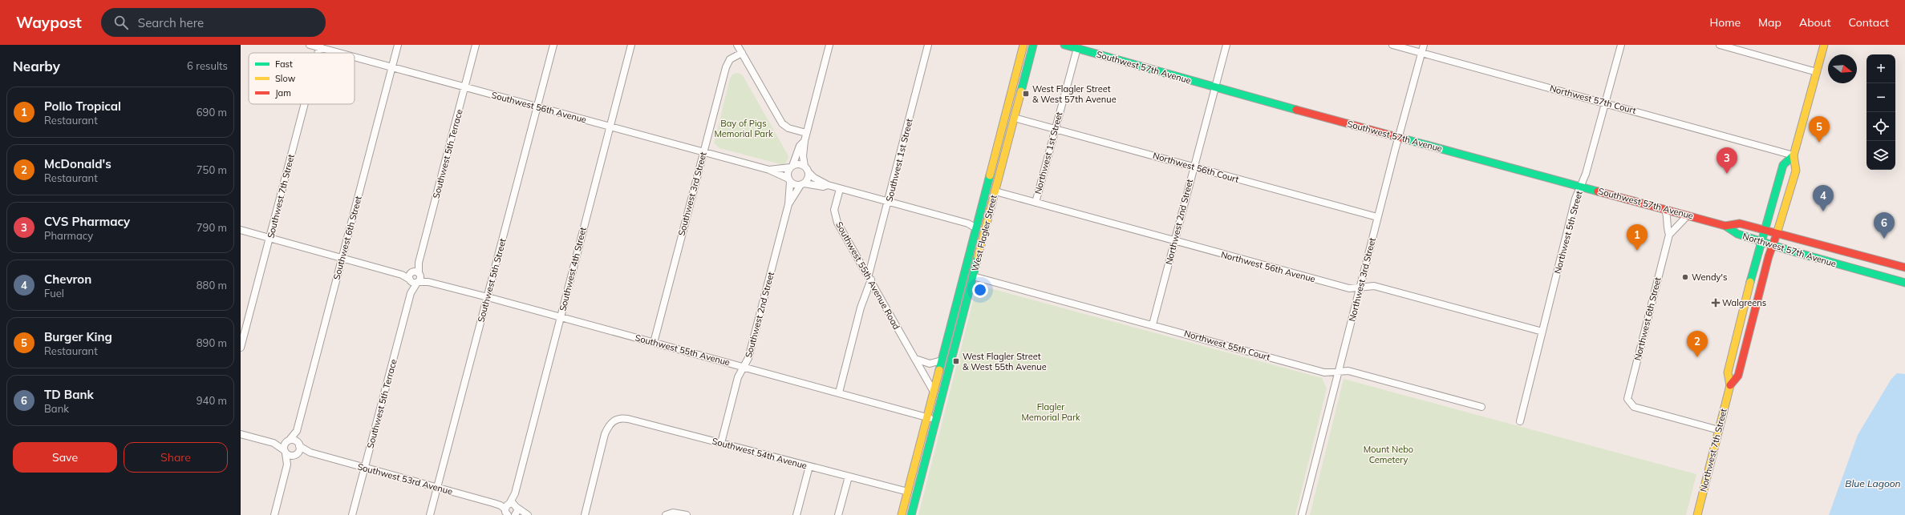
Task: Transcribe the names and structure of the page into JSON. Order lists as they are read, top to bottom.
{
  "streets": {
    "main road": [
      "Southwest 57th Avenue",
      "West Flagler Street",
      "Northwest 57th Avenue",
      "Northwest 7th Street"
    ],
    "street": [
      "Northwest 57th Court",
      "Southwest 56th Avenue",
      "Northwest 1st Street",
      "Southwest 5th Terrace",
      "Southwest 1st Street",
      "Northwest 56th Court",
      "Southwest 3rd Street",
      "Southwest 7th Street",
      "Northwest 2nd Street",
      "Northwest 5th Street",
      "Southwest 6th Street",
      "Northwest 56th Avenue",
      "Southwest 4th Street",
      "Southwest 55th Avenue Road",
      "Northwest 3rd Street",
      "Southwest 5th Street",
      "Southwest 2nd Street",
      "Northwest 6th Street",
      "Northwest 55th Court",
      "Southwest 55th Avenue",
      "Southwest 54th Avenue",
      "Southwest 53rd Avenue"
    ]
  },
  "crossings": [
    ["Southwest 57th Avenue", "Northwest 1st Street"],
    ["Southwest 57th Avenue", "Northwest 2nd Street"],
    ["Southwest 57th Avenue", "Northwest 5th Street"],
    ["Southwest 57th Avenue", "Northwest 57th Avenue"],
    ["Southwest 57th Avenue", "Northwest 3rd Street"],
    ["Southwest 57th Avenue", "Northwest 6th Street"],
    ["Northwest 57th Court", "Northwest 5th Street"],
    ["Northwest 57th Court", "Northwest 3rd Street"],
    ["Northwest 57th Court", "Northwest 7th Street"],
    ["Southwest 56th Avenue", "Southwest 5th Terrace"],
    ["Southwest 56th Avenue", "Southwest 3rd Street"],
    ["Southwest 56th Avenue", "Southwest 6th Street"],
    ["Southwest 56th Avenue", "Southwest 4th Street"],
    ["Southwest 56th Avenue", "Southwest 5th Street"],
    ["Southwest 56th Avenue", "Southwest 2nd Street"],
    ["Northwest 1st Street", "Northwest 56th Court"],
    ["Northwest 1st Street", "Northwest 56th Avenue"],
    ["Southwest 5th Terrace", "Southwest 55th Avenue"],
    ["Southwest 5th Terrace", "Southwest 53rd Avenue"],
    ["Southwest 1st Street", "Southwest 55th Avenue Road"],
    ["Southwest 1st Street", "Southwest 55th Avenue"],
    ["Northwest 56th Court", "Northwest 2nd Street"],
    ["Northwest 56th Court", "West Flagler Street"],
    ["Northwest 56th Court", "Northwest 3rd Street"],
    ["Southwest 3rd Street", "Southwest 55th Avenue"],
    ["Northwest 2nd Street", "Northwest 56th Avenue"],
    ["Northwest 2nd Street", "Northwest 55th Court"],
    ["Northwest 5th Street", "Northwest 56th Avenue"],
    ["West Flagler Street", "Northwest 56th Avenue"],
    ["West Flagler Street", "Southwest 55th Avenue Road"],
    ["West Flagler Street", "Northwest 55th Court"],
    ["West Flagler Street", "Southwest 55th Avenue"],
    ["West Flagler Street", "Southwest 54th Avenue"],
    ["Southwest 6th Street", "Southwest 53rd Avenue"],
    ["Northwest 57th Avenue", "Northwest 7th Street"],
    ["Northwest 56th Avenue", "Northwest 3rd Street"],
    ["Southwest 4th Street", "Southwest 55th Avenue"],
    ["Southwest 4th Street", "Southwest 53rd Avenue"],
    ["Northwest 3rd Street", "Northwest 55th Court"],
    ["Southwest 5th Street", "Southwest 55th Avenue"],
    ["Southwest 5th Street", "Southwest 53rd Avenue"],
    ["Southwest 2nd Street", "Southwest 55th Avenue"],
    ["Southwest 2nd Street", "Southwest 54th Avenue"],
    ["Northwest 6th Street", "Northwest 7th Street"]
  ],
  "water": ["Blue Lagoon"],
  "parks": ["Bay of Pigs Memorial Park", "Flagler Memorial Park", "Mount Nebo Cemetery"],
  "places": {
    "transit": ["West Flagler Street & West 57th Avenue", "West Flagler Street & West 55th Avenue"],
    "other": ["Wendy's"],
    "health": ["Walgreens"]
  },
  "legend": ["Fast", "Slow", "Jam"],
  "north": "right",
  "page": {
    "header": "Waypost",
    "search": "Search here",
    "nav": [
      "Home",
      "Map",
      "About",
      "Contact"
    ],
    "heading": ["Nearby", "6 results"],
    "map_buttons": ["+", "−"],
    "list": [
      {
        "mark": "1",
        "name": "Pollo Tropical",
        "note": "Restaurant",
        "value": "690 m"
      },
      {
        "mark": "2",
        "name": "McDonald's",
        "note": "Restaurant",
        "value": "750 m"
      },
      {
        "mark": "3",
        "name": "CVS Pharmacy",
        "note": "Pharmacy",
        "value": "790 m"
      },
      {
        "mark": "4",
        "name": "Chevron",
        "note": "Fuel",
        "value": "880 m"
      },
      {
        "mark": "5",
        "name": "Burger King",
        "note": "Restaurant",
        "value": "890 m"
      },
      {
        "mark": "6",
        "name": "TD Bank",
        "note": "Bank",
        "value": "940 m"
      }
    ],
    "pins": [
      "5",
      "3",
      "4",
      "6",
      "1",
      "2"
    ],
    "buttons": ["Save", "Share"]
  }
}
